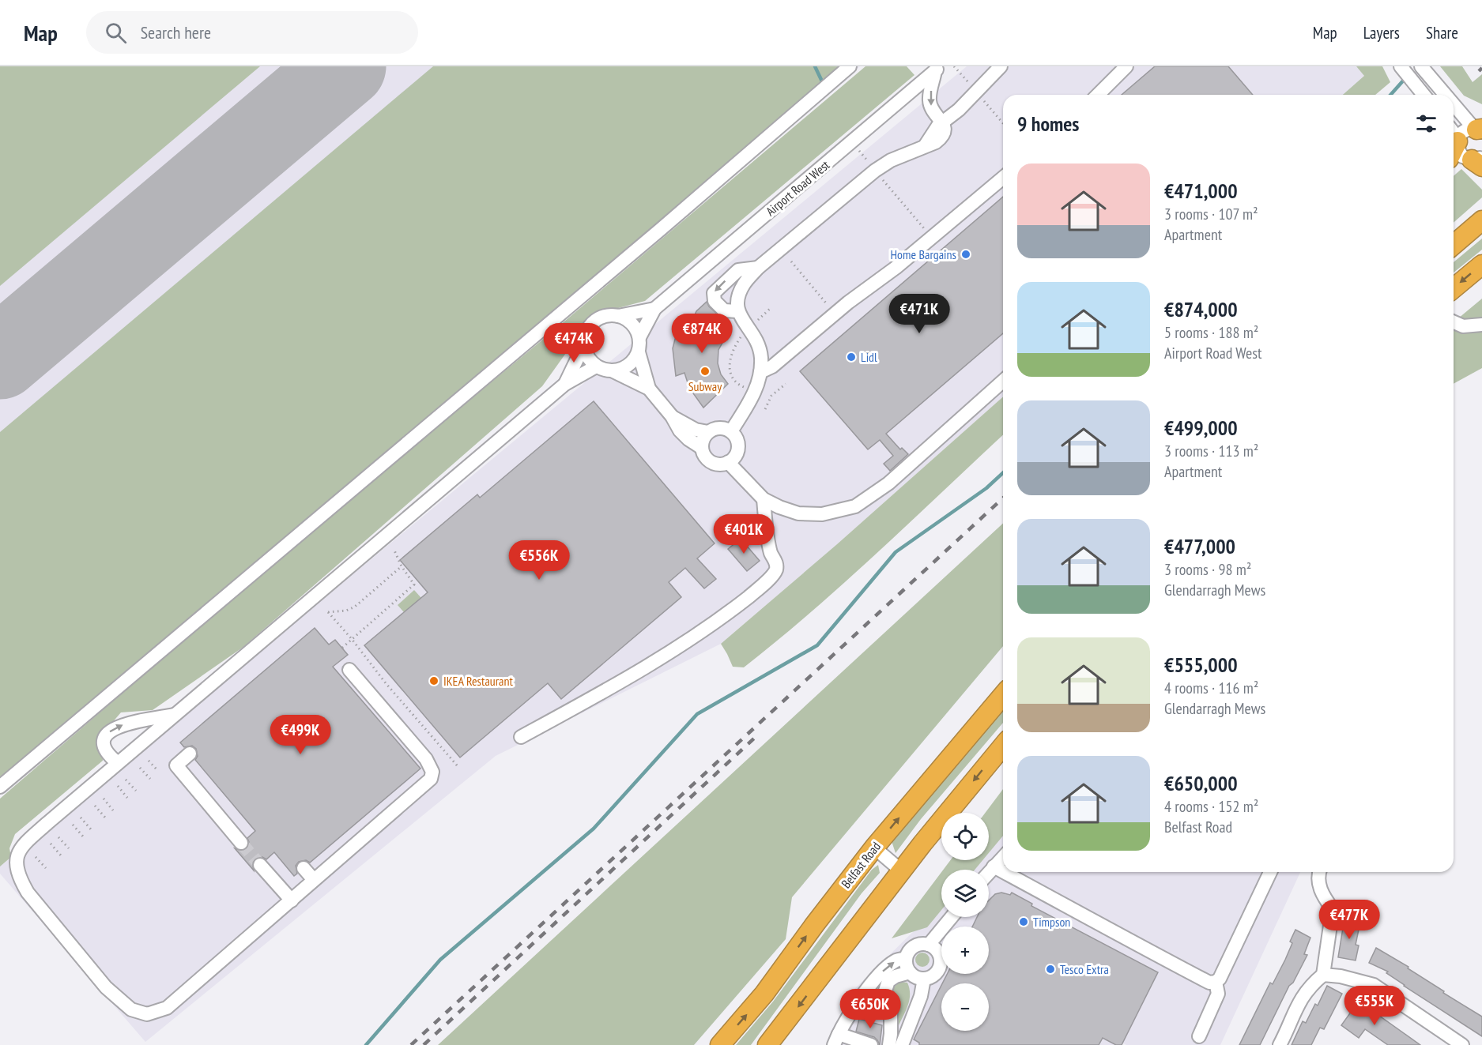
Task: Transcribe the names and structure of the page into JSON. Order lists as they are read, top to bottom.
{
  "streets": {
    "highway": ["Belfast Road"],
    "street": ["Airport Road West"]
  },
  "places": [
    "Home Bargains",
    "Lidl",
    "Subway",
    "IKEA Restaurant",
    "Timpson",
    "Tesco Extra"
  ],
  "page": {
    "header": "Map",
    "search": "Search here",
    "nav": ["Map", "Layers", "Share"],
    "heading": "9 homes",
    "list": [
      {
        "name": "€471,000",
        "note": "3 rooms · 107 m² · Apartment"
      },
      {
        "name": "€874,000",
        "note": "5 rooms · 188 m² · Airport Road West"
      },
      {
        "name": "€499,000",
        "note": "3 rooms · 113 m² · Apartment"
      },
      {
        "name": "€477,000",
        "note": "3 rooms · 98 m² · Glendarragh Mews"
      },
      {
        "name": "€555,000",
        "note": "4 rooms · 116 m² · Glendarragh Mews"
      },
      {
        "name": "€650,000",
        "note": "4 rooms · 152 m² · Belfast Road"
      }
    ],
    "price": [
      "€471K",
      "€874K",
      "€474K",
      "€401K",
      "€556K",
      "€499K",
      "€477K",
      "€555K",
      "€650K"
    ],
    "map_buttons": ["+", "−"]
  }
}
